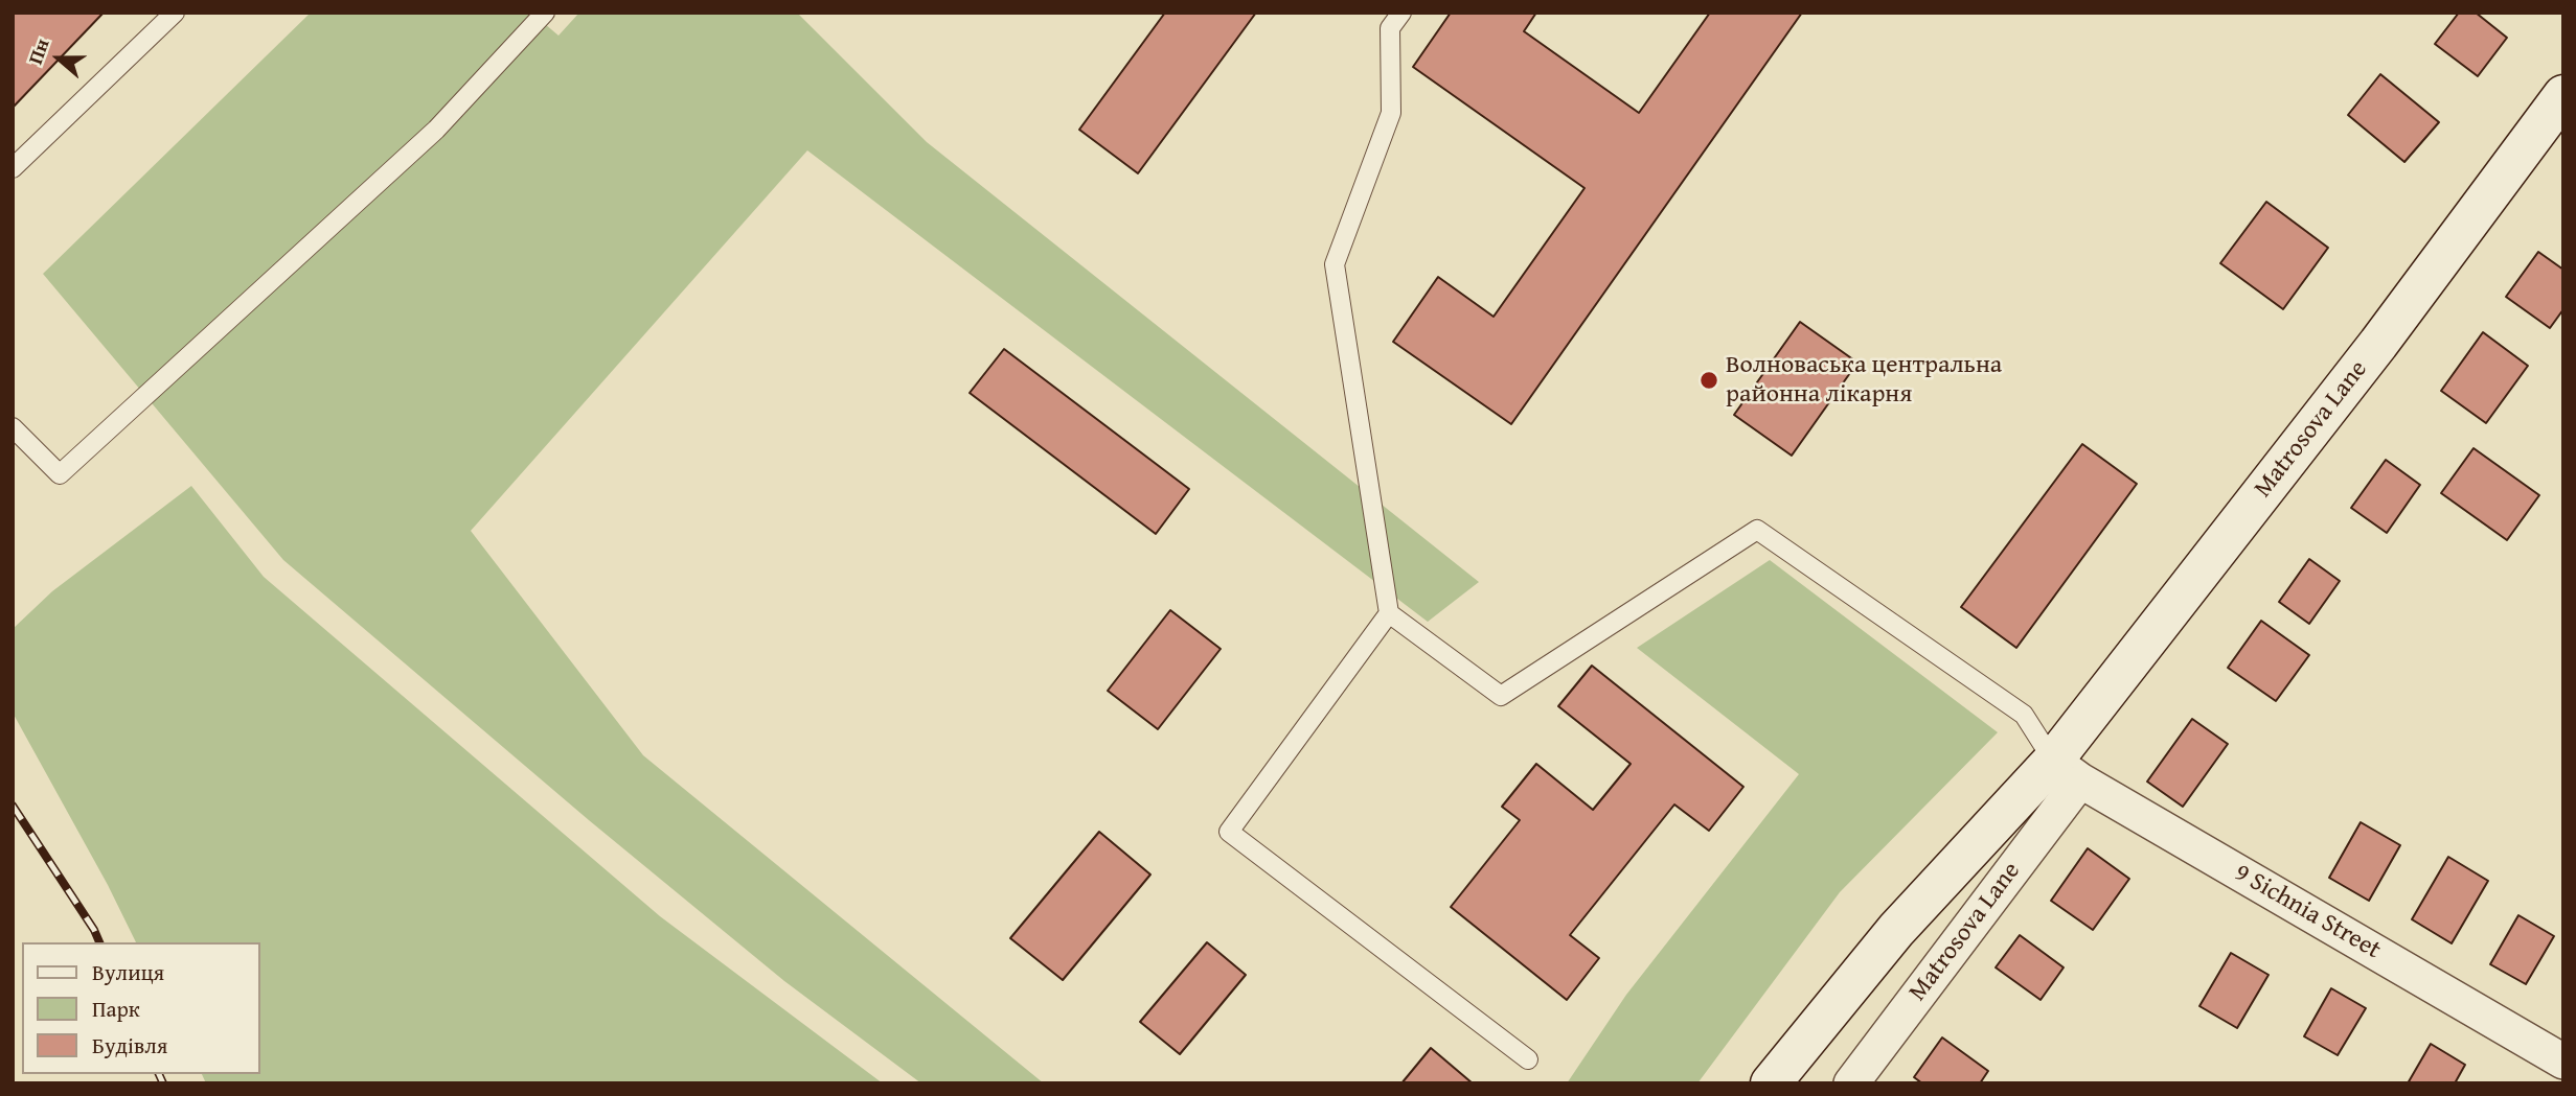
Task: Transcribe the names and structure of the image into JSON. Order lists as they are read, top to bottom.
{
  "streets": {
    "street": ["Matrosova Lane", "9 Sichnia Street"]
  },
  "crossings": [
    ["Matrosova Lane", "9 Sichnia Street"]
  ],
  "places": ["Волноваська центральна районна лікарня"],
  "legend": ["Вулиця", "Парк", "Будівля"],
  "north": "left"
}
